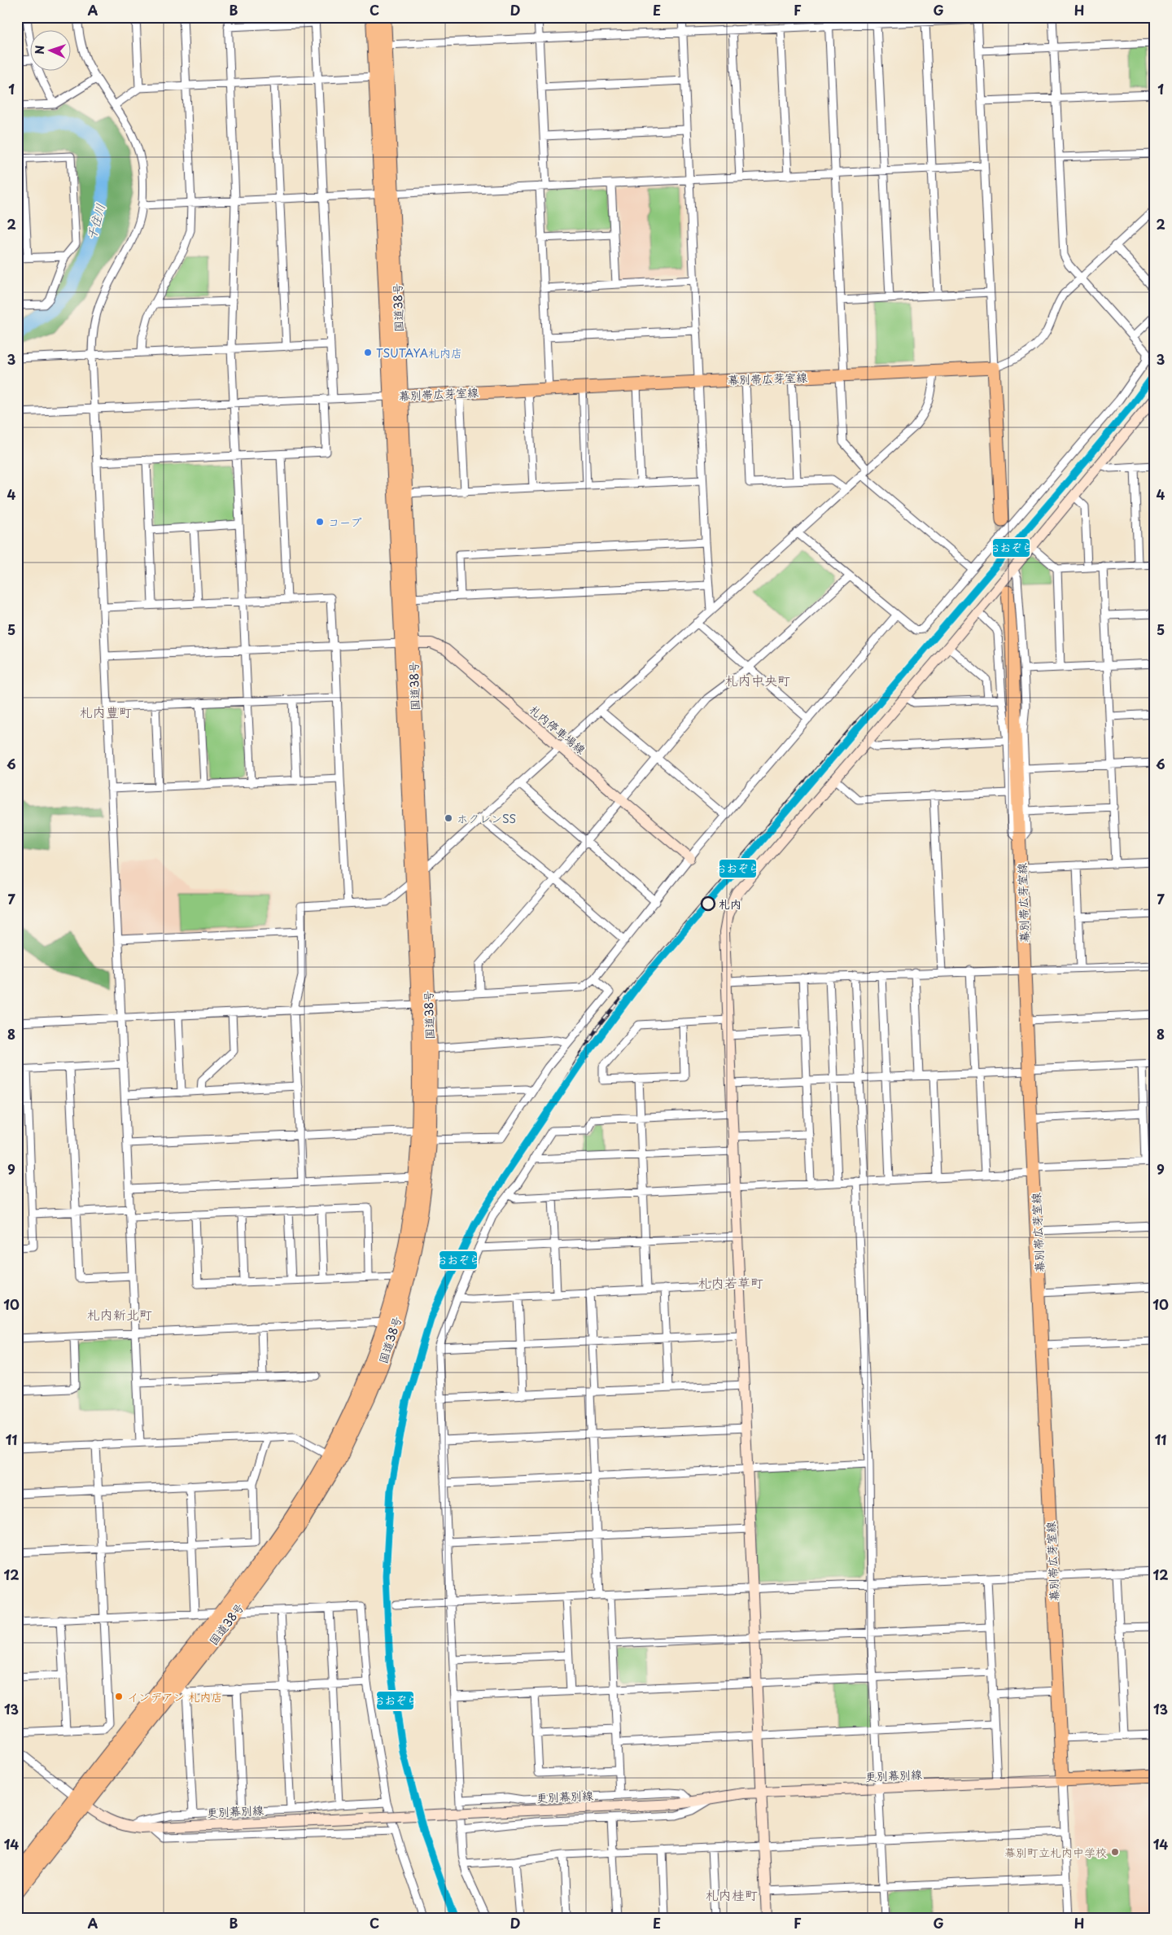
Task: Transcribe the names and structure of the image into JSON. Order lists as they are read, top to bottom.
{
  "streets": {
    "highway": ["国道38号"],
    "main road": ["幕別帯広芽室線"],
    "street": ["札内停車場線", "更別幕別線"]
  },
  "crossings": [
    ["国道38号", "幕別帯広芽室線"],
    ["国道38号", "札内停車場線"],
    ["国道38号", "更別幕別線"],
    ["幕別帯広芽室線", "更別幕別線"]
  ],
  "districts": [
    "札内中央町",
    "札内豊町",
    "札内若草町",
    "札内新北町",
    "札内桂町"
  ],
  "water": ["千住川"],
  "places": [
    "TSUTAYA札内店",
    "コープ",
    "ホクレンSS",
    "札内",
    "インデアン 札内店",
    "幕別町立札内中学校"
  ],
  "lines": ["transit line おおぞら"],
  "north": "left",
  "grid": {
    "columns": [
      "A",
      "B",
      "C",
      "D",
      "E",
      "F",
      "G",
      "H"
    ],
    "rows": [
      "1",
      "2",
      "3",
      "4",
      "5",
      "6",
      "7",
      "8",
      "9",
      "10",
      "11",
      "12",
      "13",
      "14"
    ]
  }
}
